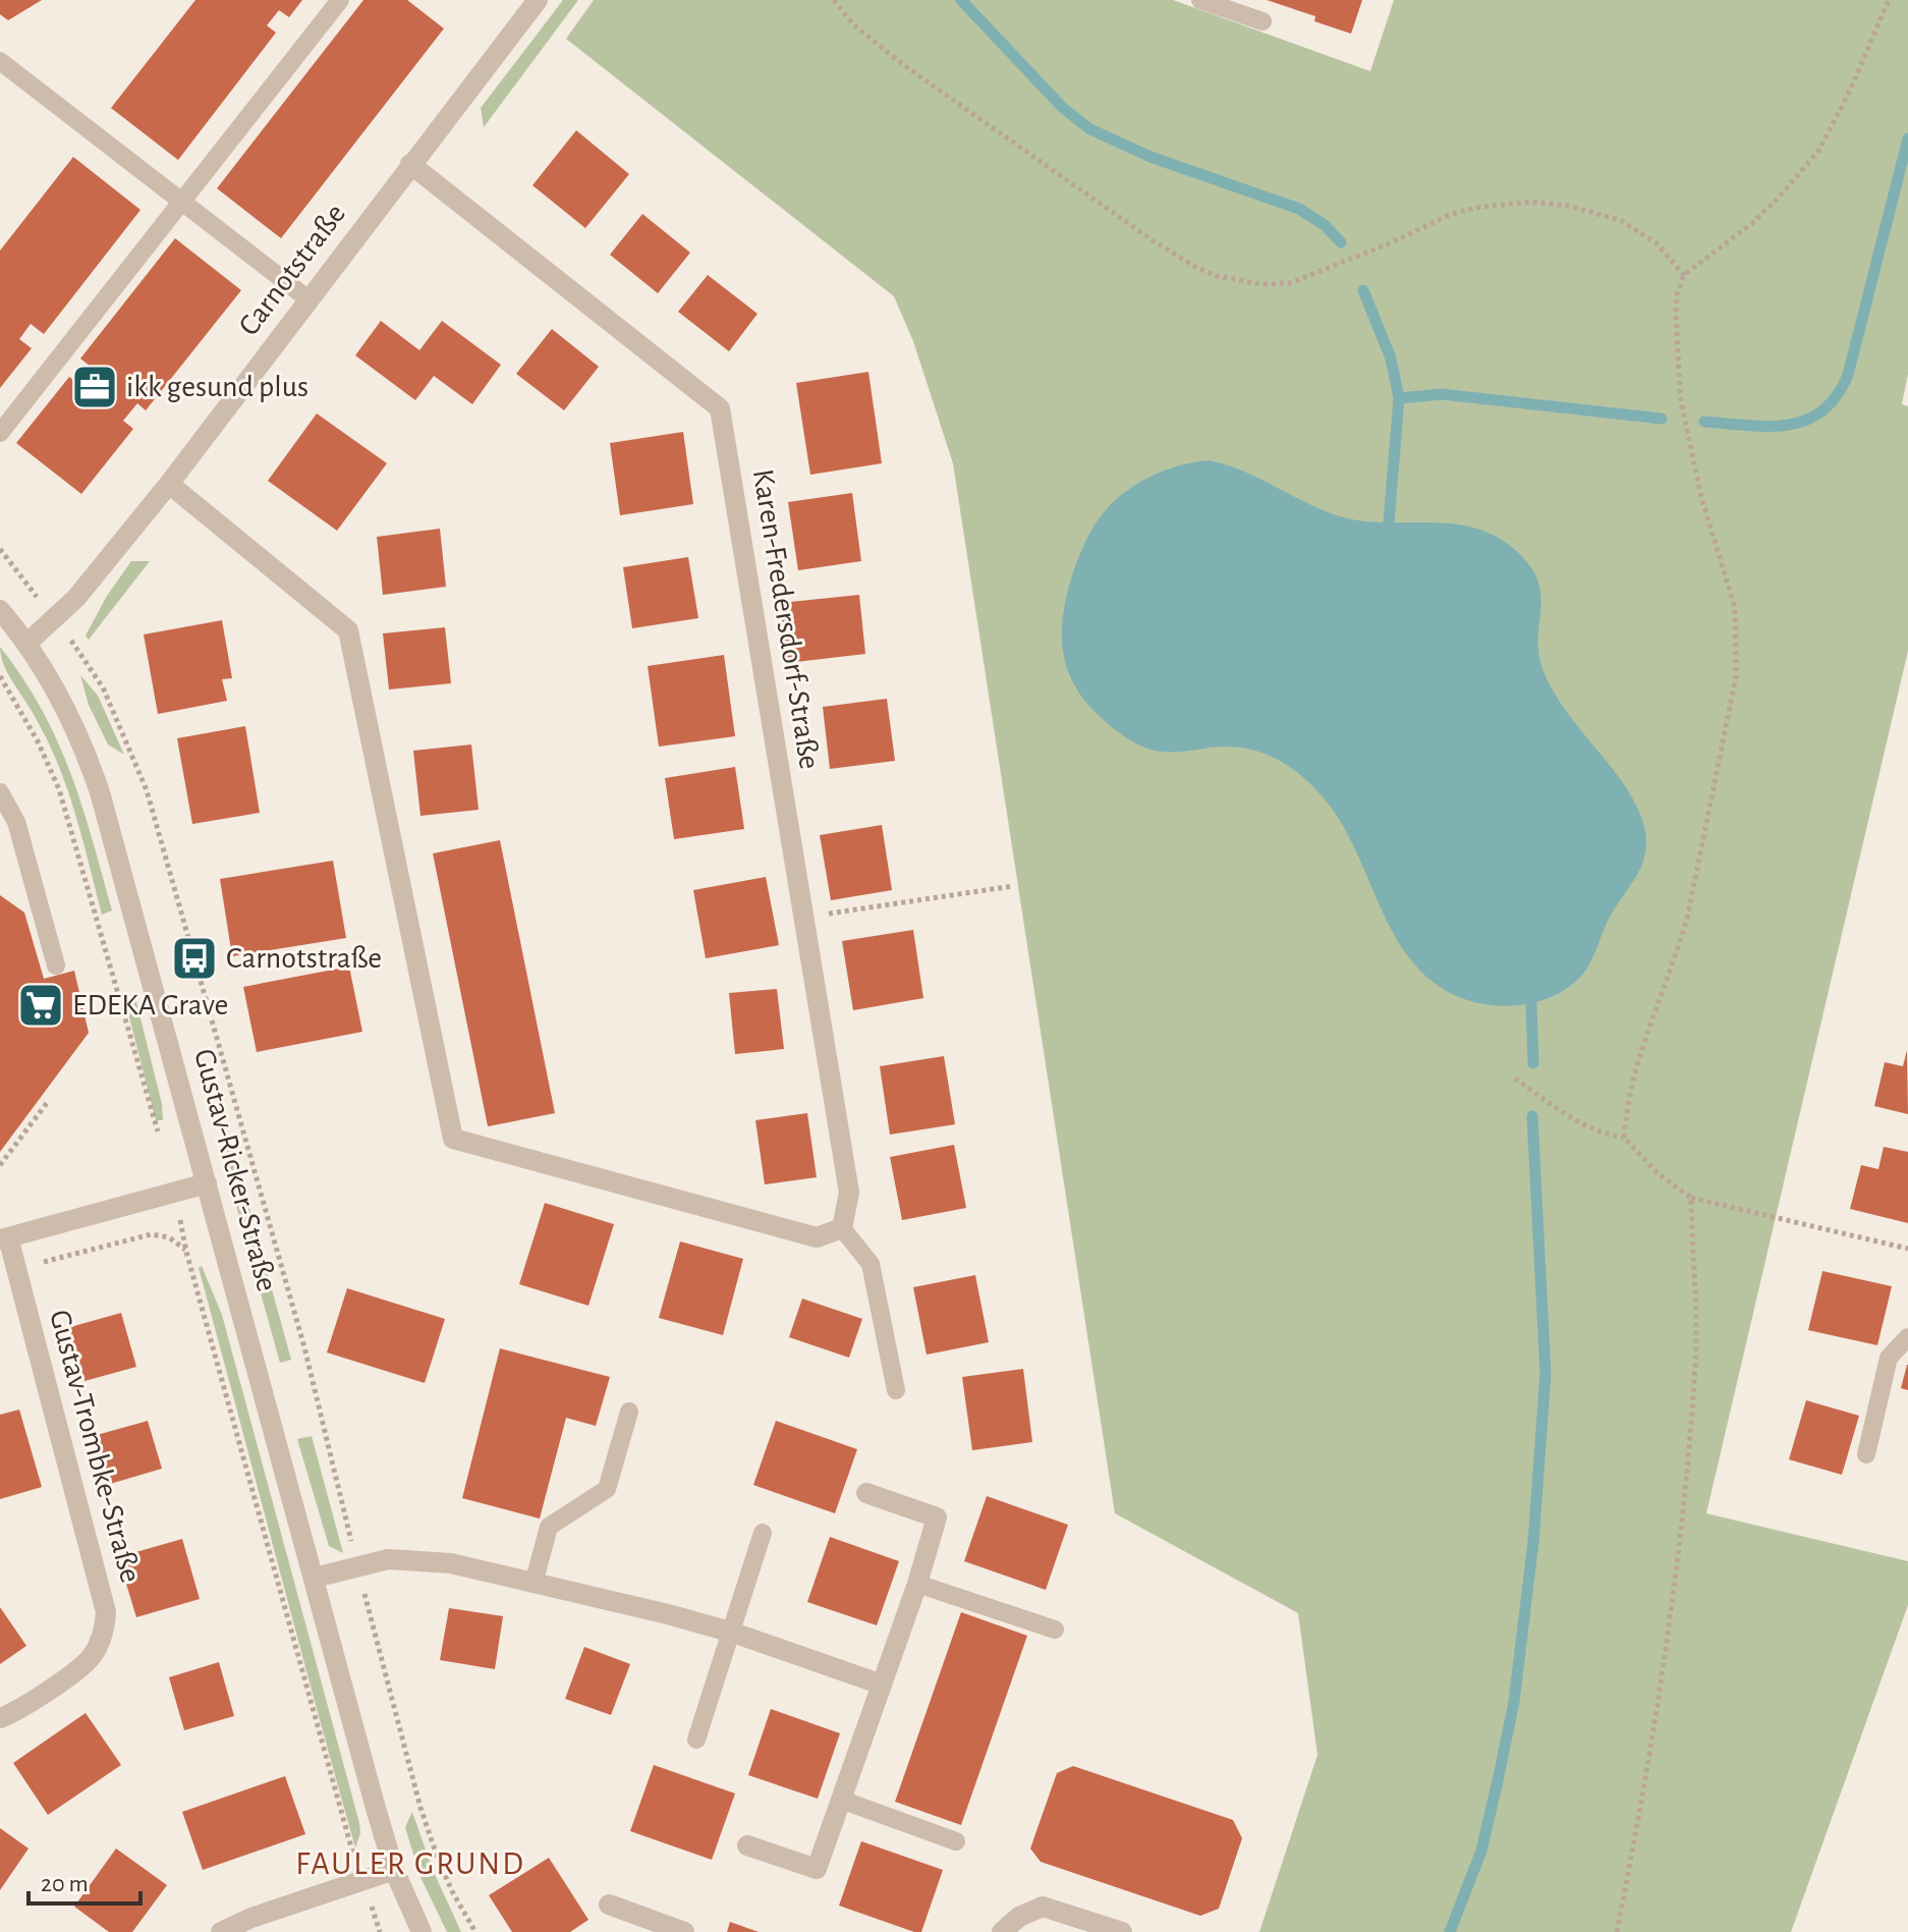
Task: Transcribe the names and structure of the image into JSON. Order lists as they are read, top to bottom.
{
  "streets": {
    "street": [
      "Carnotstraße",
      "Karen-Fredersdorf-Straße",
      "Gustav-Ricker-Straße",
      "Gustav-Trombke-Straße"
    ]
  },
  "crossings": [
    ["Carnotstraße", "Karen-Fredersdorf-Straße"],
    ["Carnotstraße", "Gustav-Ricker-Straße"]
  ],
  "districts": ["FAULER GRUND"],
  "places": {
    "office": ["ikk gesund plus"],
    "bus stop": ["Carnotstraße"],
    "supermarket": ["EDEKA Grave"]
  },
  "scale_bar": "20 m"
}
